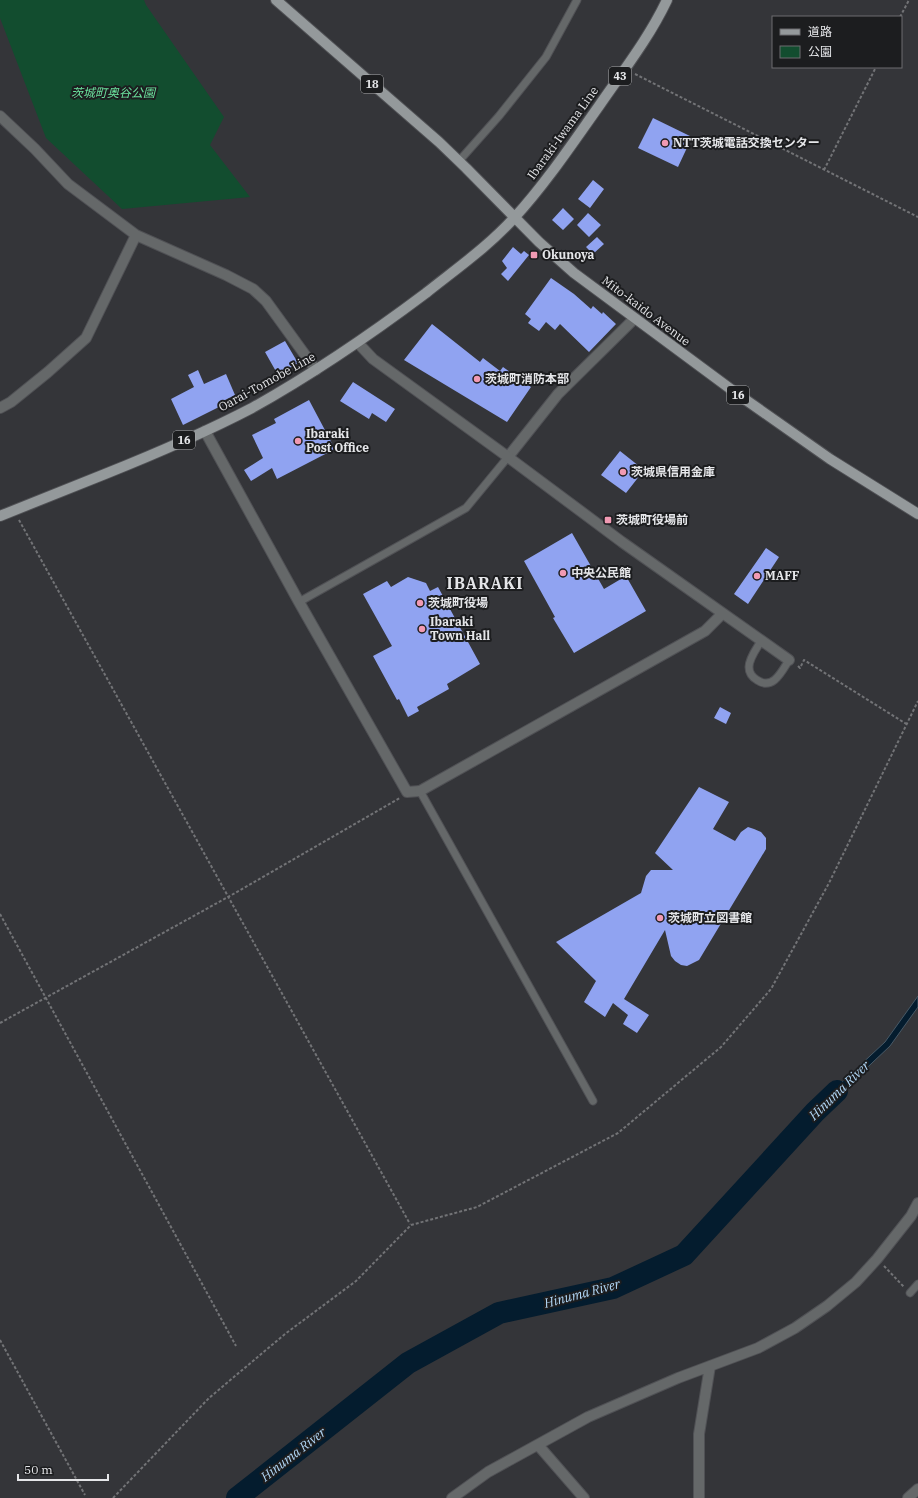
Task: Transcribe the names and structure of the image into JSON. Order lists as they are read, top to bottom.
{
  "streets": {
    "main road": [
      "43",
      "18",
      "Ibaraki-Iwama Line",
      "Mito-kaido Avenue",
      "Oarai-Tomobe Line",
      "16"
    ]
  },
  "crossings": [
    ["Ibaraki-Iwama Line", "Mito-kaido Avenue"],
    ["Ibaraki-Iwama Line", "Oarai-Tomobe Line"],
    ["Mito-kaido Avenue", "Oarai-Tomobe Line"]
  ],
  "districts": ["IBARAKI"],
  "water": ["Hinuma River"],
  "parks": ["茨城町奥谷公園"],
  "places": {
    "other": [
      "NTT茨城電話交換センター",
      "茨城町消防本部",
      "Ibaraki Post Office",
      "茨城県信用金庫",
      "中央公民館",
      "MAFF",
      "茨城町役場",
      "Ibaraki Town Hall",
      "茨城町立図書館"
    ],
    "transit": ["Okunoya", "茨城町役場前"]
  },
  "legend": ["道路", "公園"],
  "scale_bar": "50 m"
}
